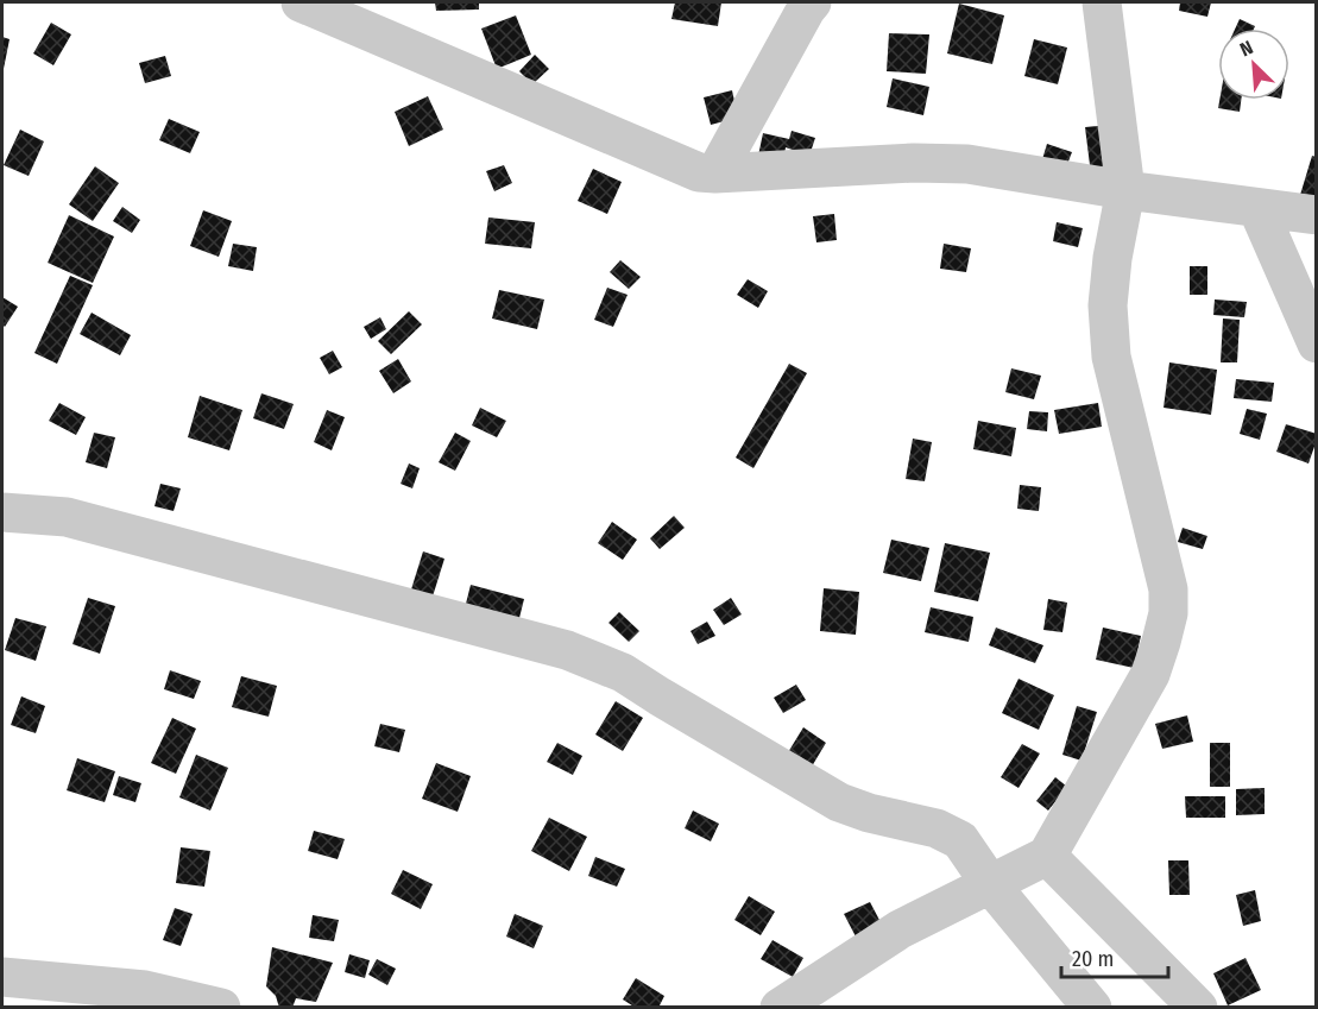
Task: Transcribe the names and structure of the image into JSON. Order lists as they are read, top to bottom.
{
  "scale_bar": "20 m",
  "north": "top left"
}
